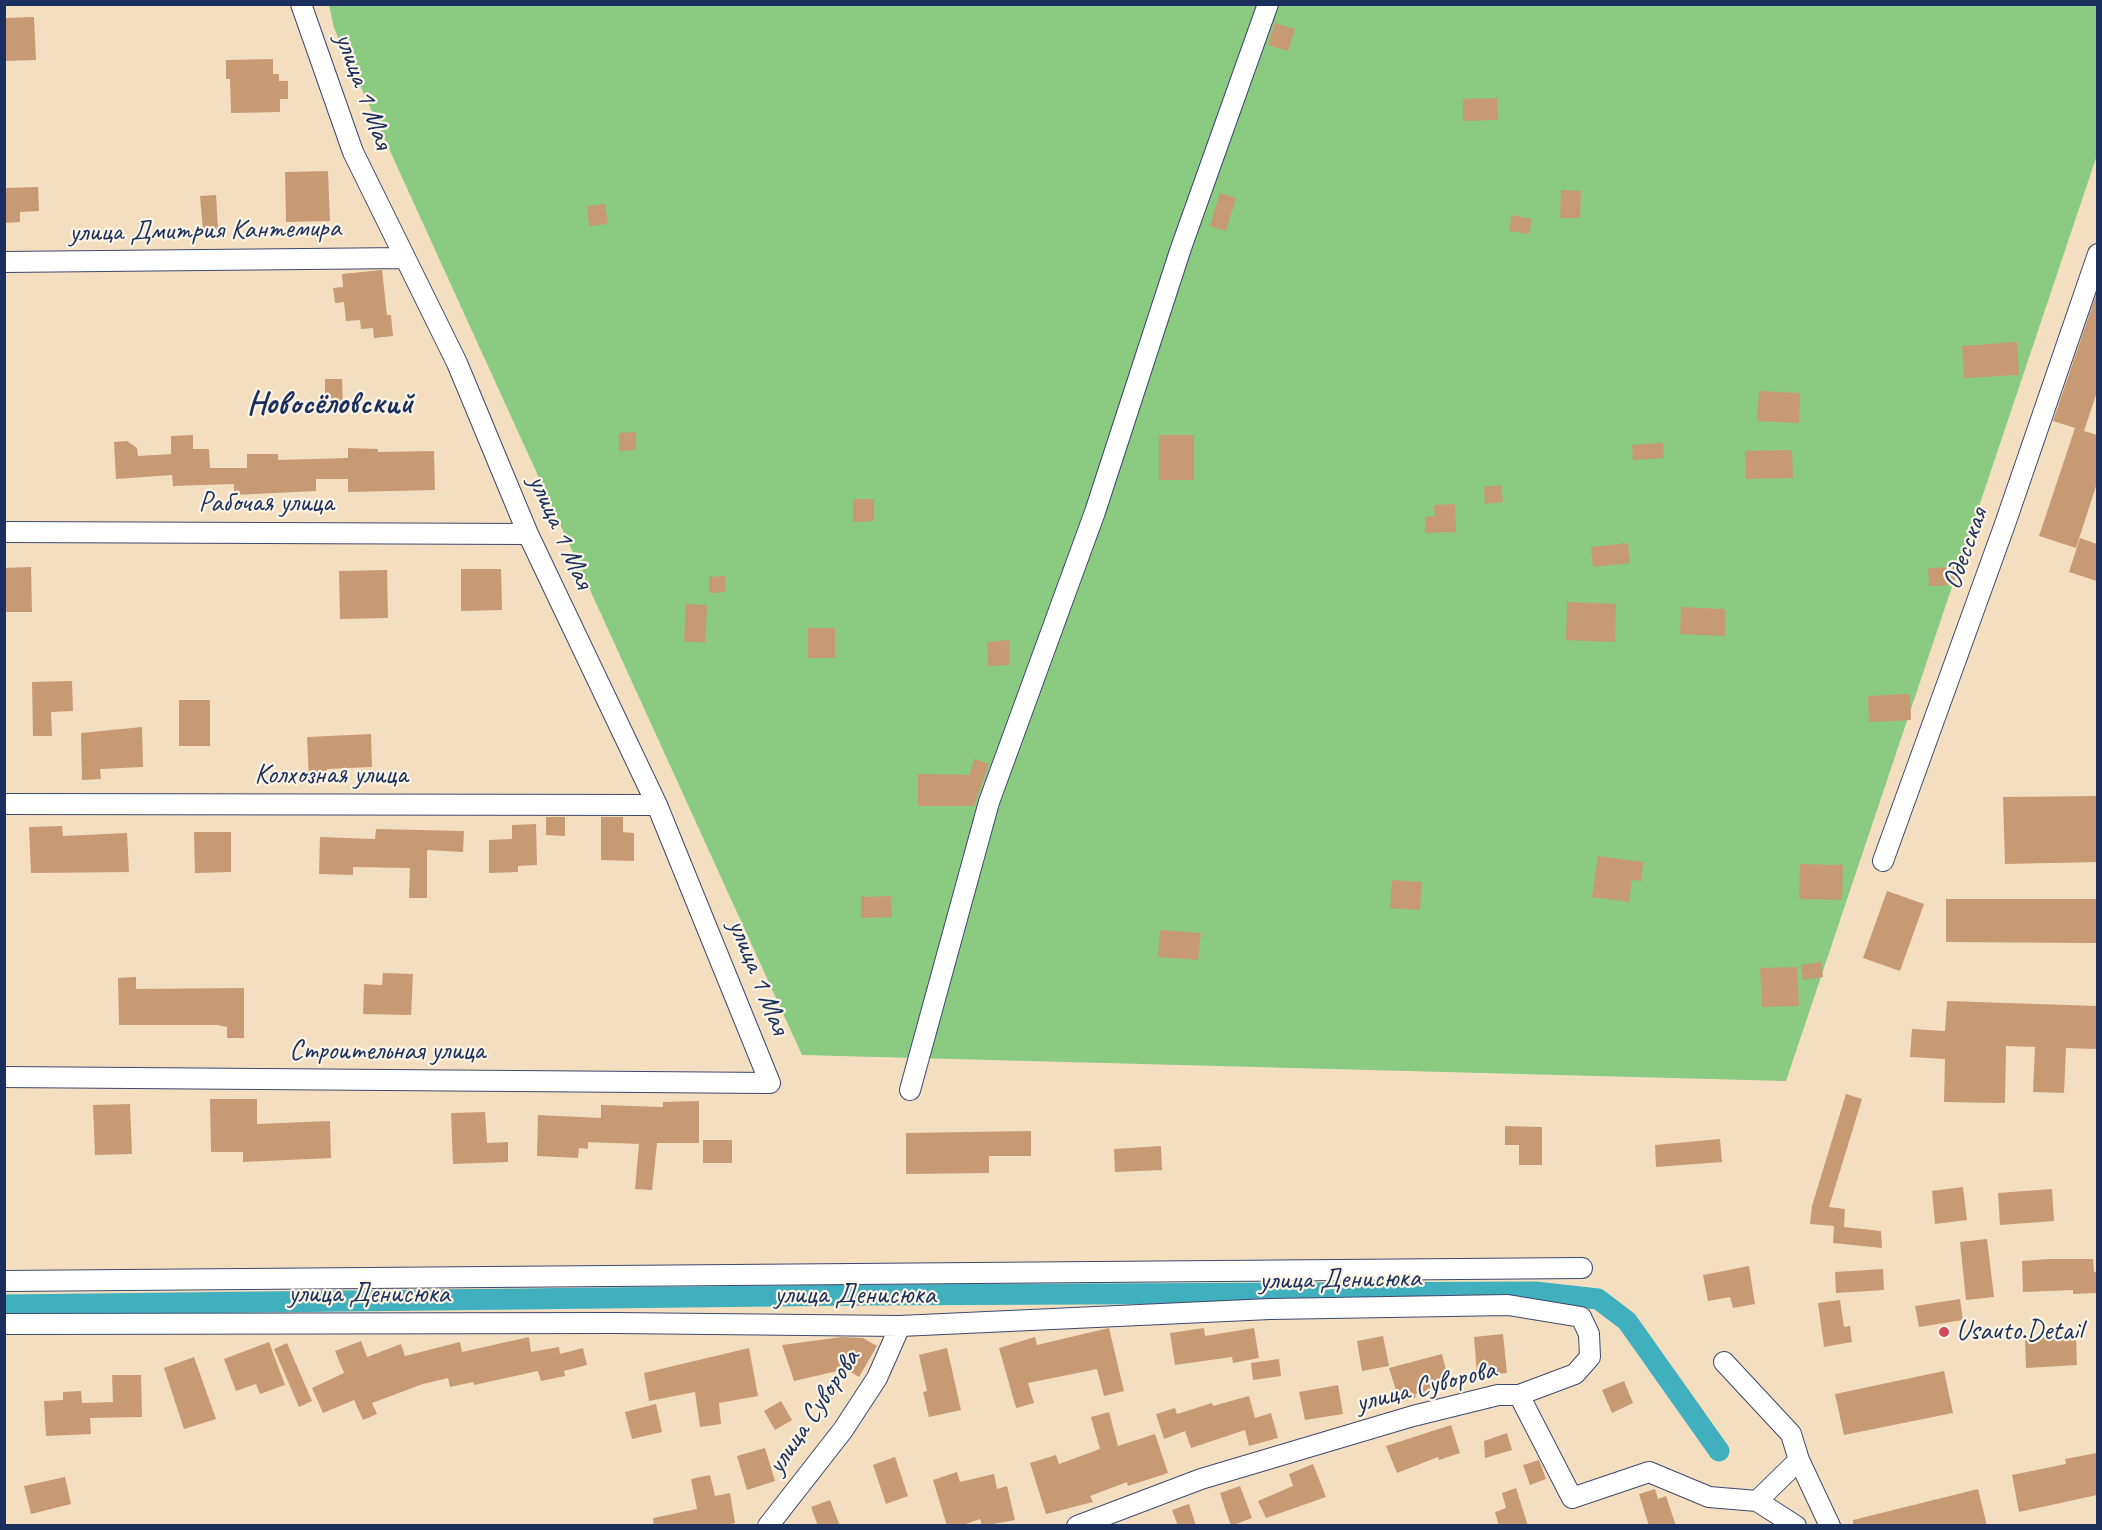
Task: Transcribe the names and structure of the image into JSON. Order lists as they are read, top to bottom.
{
  "streets": {
    "street": [
      "улица 1 Мая",
      "улица Дмитрия Кантемира",
      "Рабочая улица",
      "Одесская",
      "Колхозная улица",
      "Строительная улица",
      "улица Денисюка",
      "улица Суворова"
    ]
  },
  "crossings": [
    ["улица 1 Мая", "улица Дмитрия Кантемира"],
    ["улица 1 Мая", "Рабочая улица"],
    ["улица 1 Мая", "Колхозная улица"],
    ["улица 1 Мая", "Строительная улица"],
    ["улица Денисюка", "улица Суворова"]
  ],
  "districts": ["Новосёловский"],
  "places": ["Usauto.Detail"]
}
